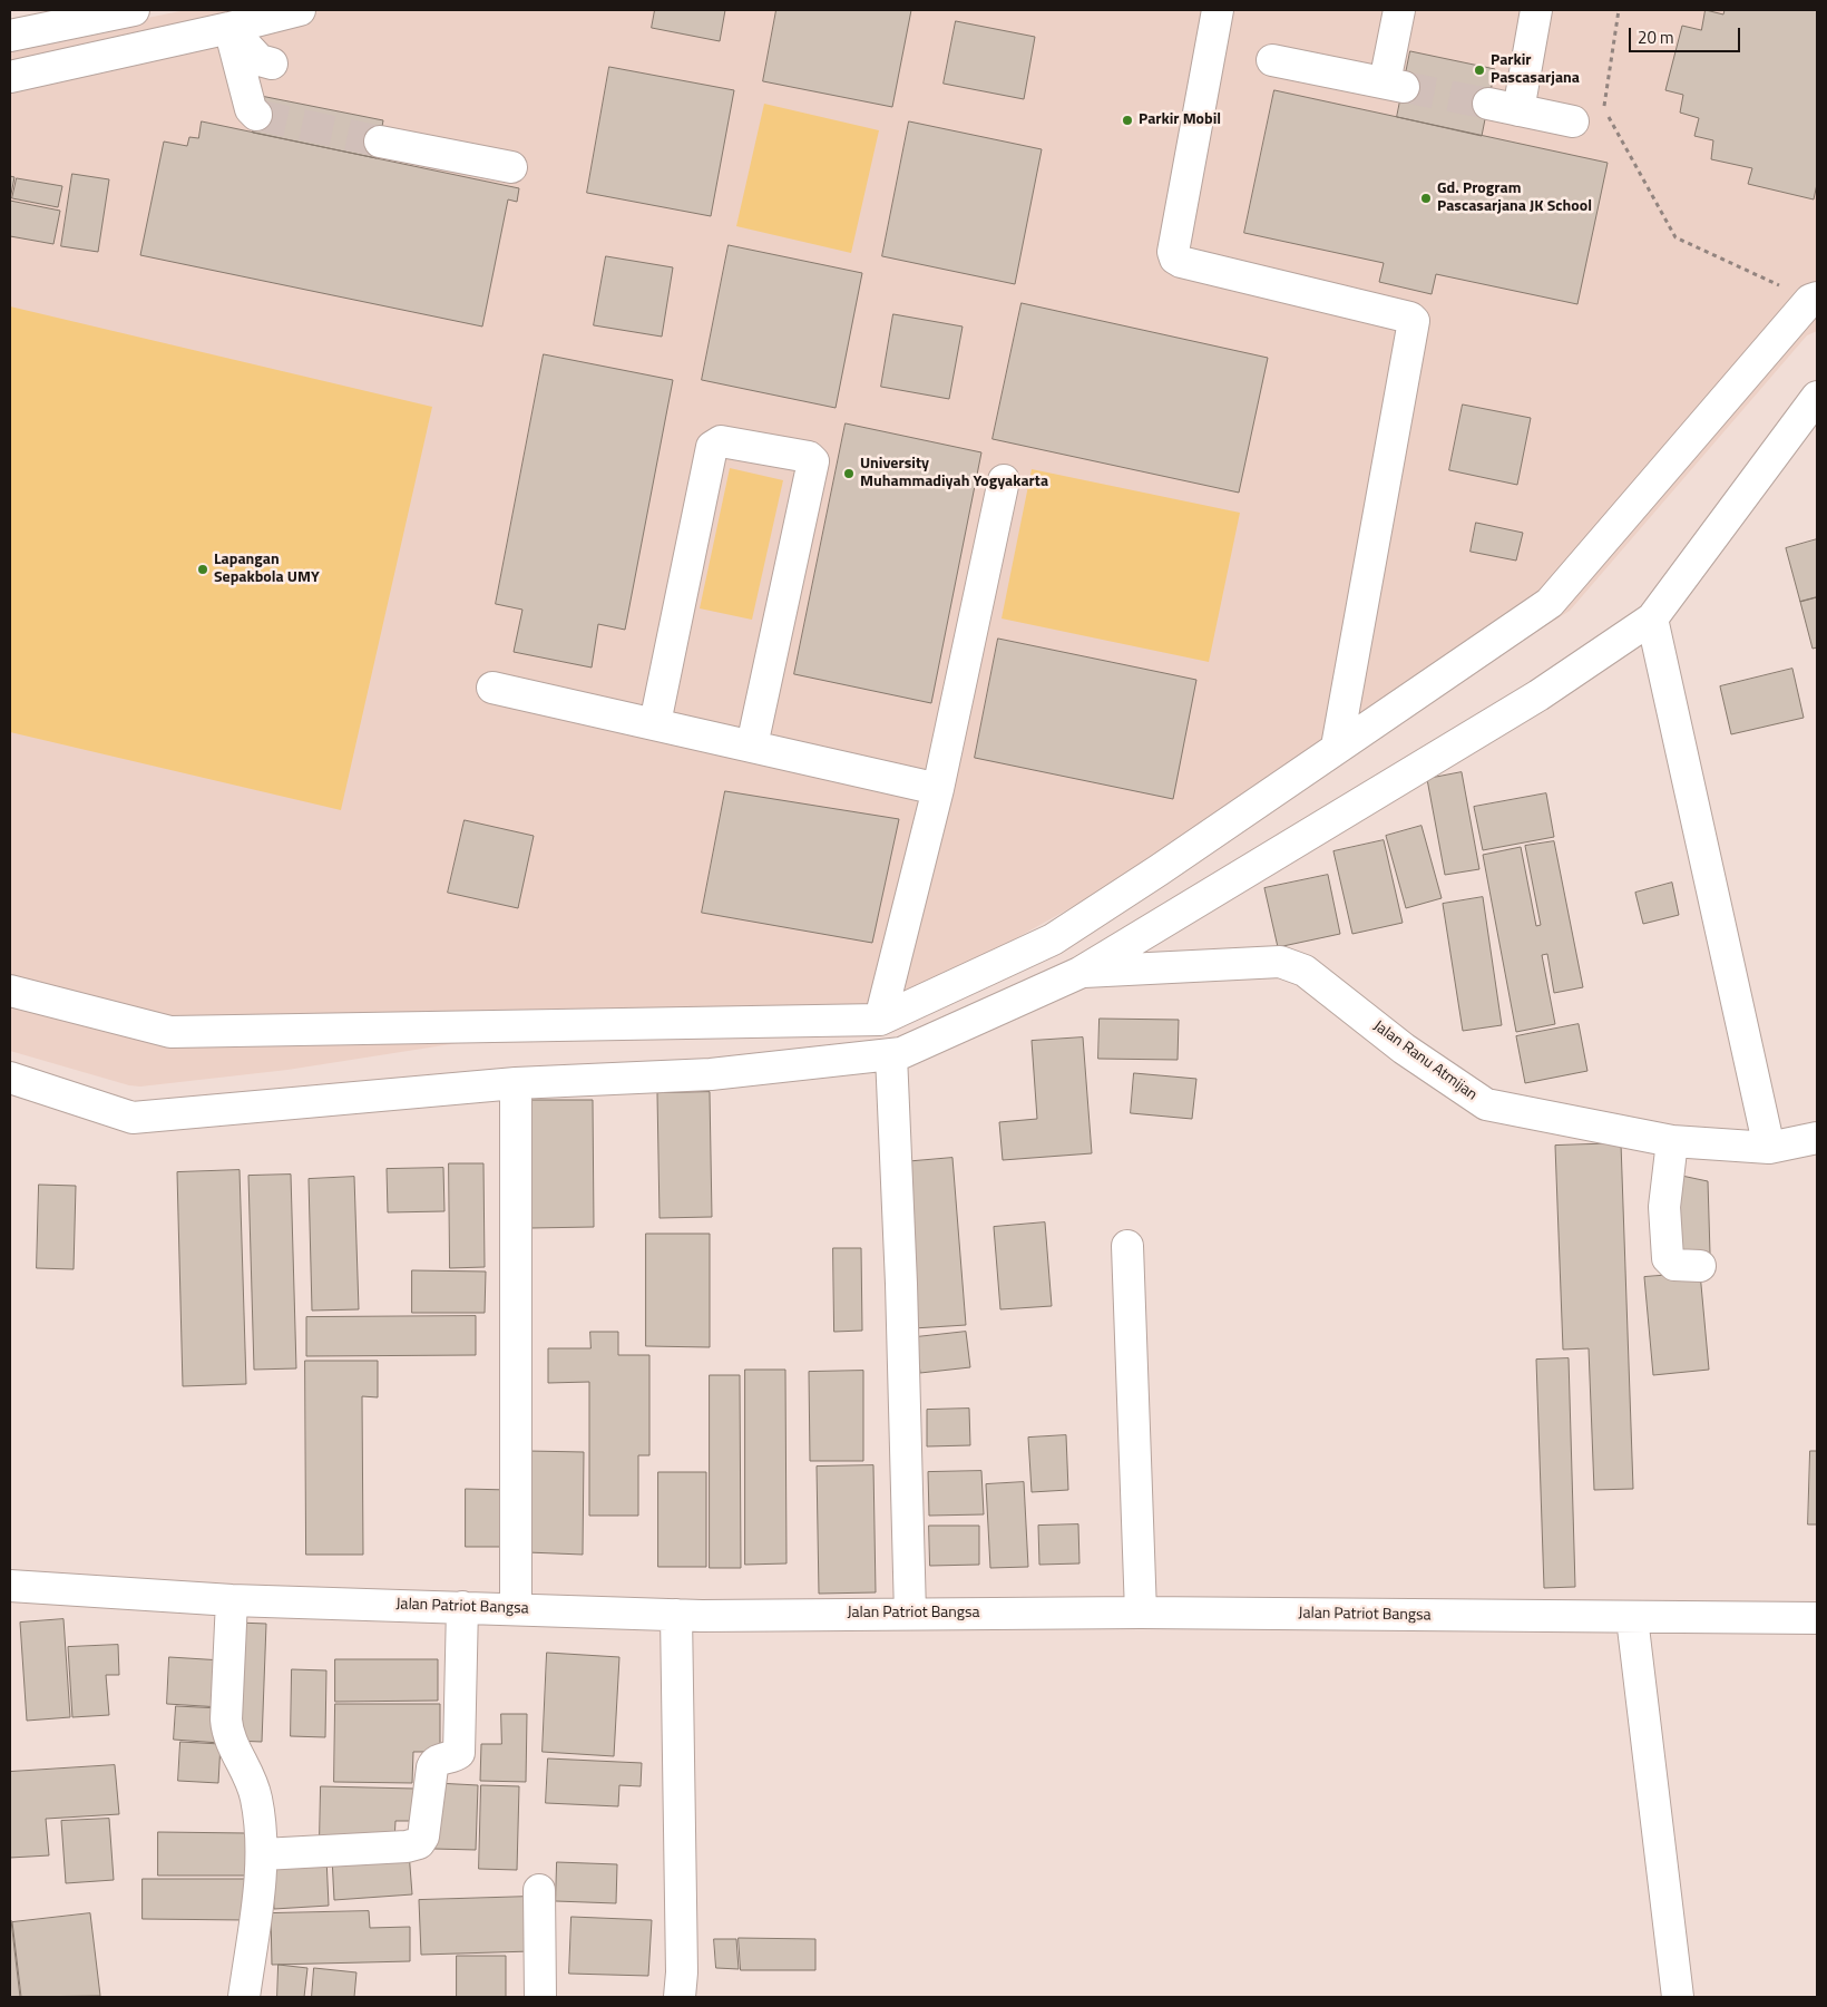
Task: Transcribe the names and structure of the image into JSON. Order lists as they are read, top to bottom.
{
  "streets": {
    "street": ["Jalan Ranu Atmijan", "Jalan Patriot Bangsa"]
  },
  "places": [
    "Parkir Pascasarjana",
    "Parkir Mobil",
    "Gd. Program Pascasarjana JK School",
    "University Muhammadiyah Yogyakarta",
    "Lapangan Sepakbola UMY"
  ],
  "scale_bar": "20 m"
}
